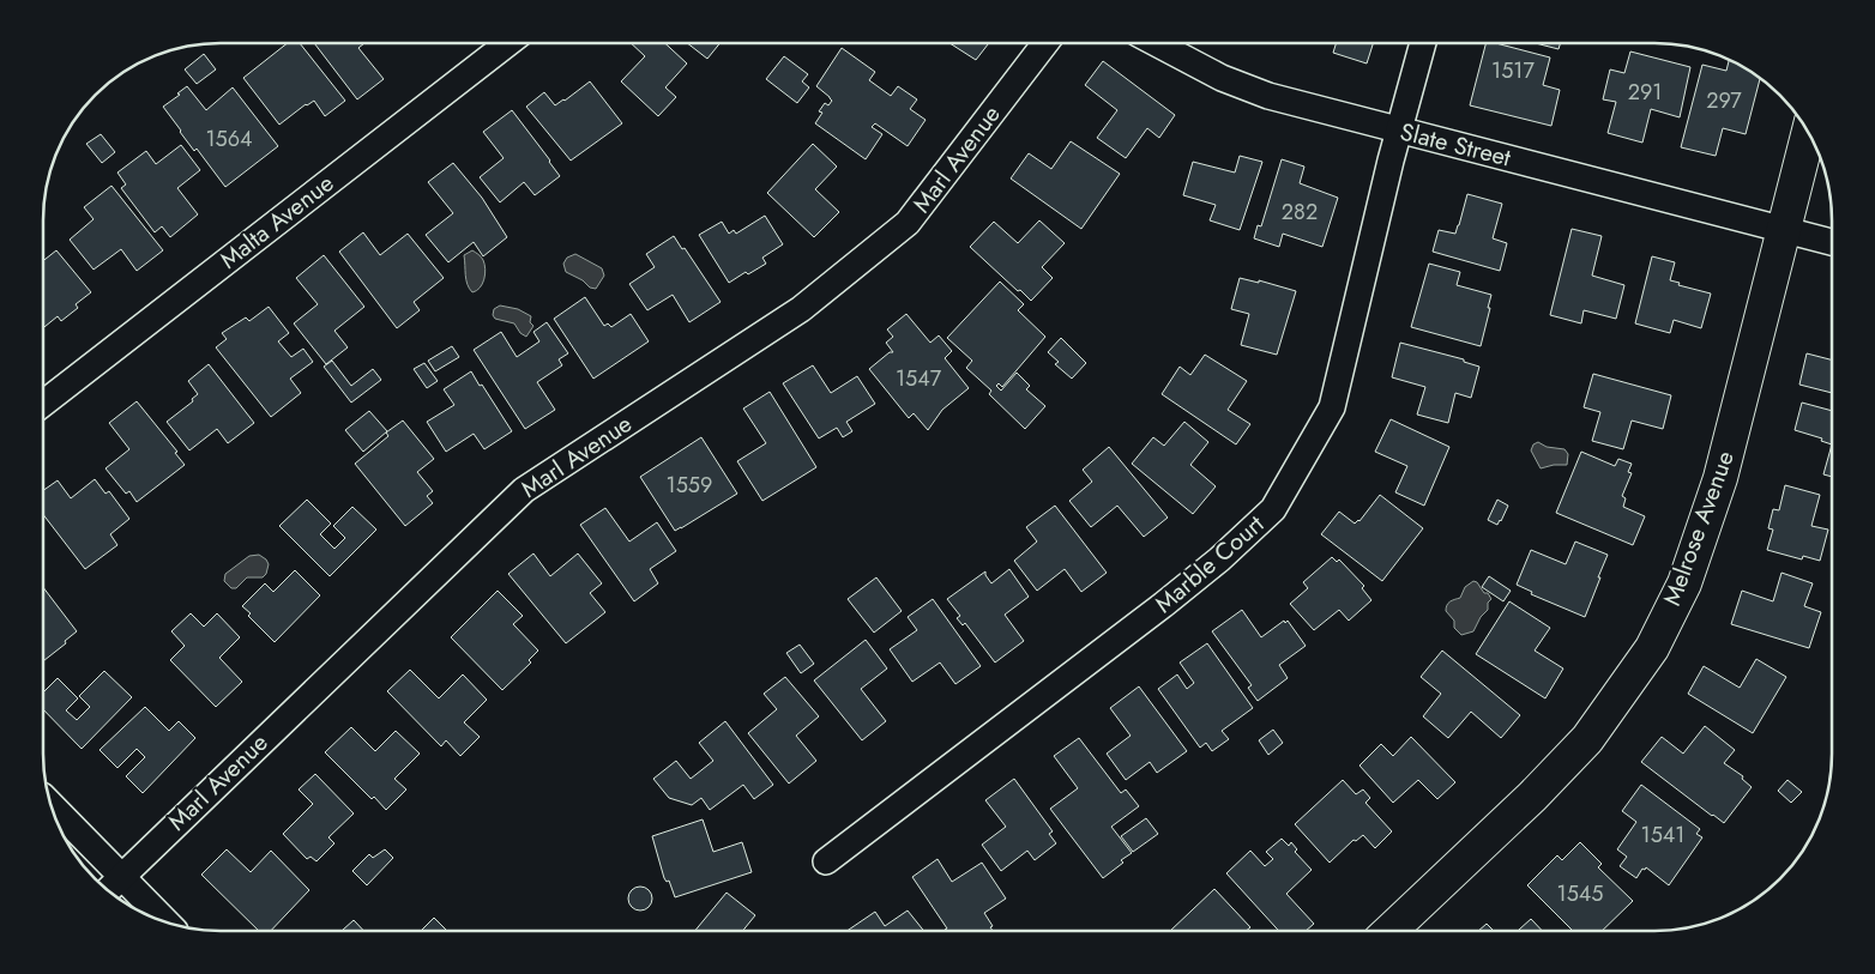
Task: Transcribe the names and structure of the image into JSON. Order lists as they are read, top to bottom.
{
  "streets": {
    "street": [
      "Slate Street",
      "Marl Avenue",
      "Malta Avenue",
      "Melrose Avenue",
      "Marble Court"
    ]
  },
  "crossings": [
    ["Slate Street", "Melrose Avenue"],
    ["Slate Street", "Marble Court"]
  ],
  "house_numbers": [
    "1517",
    "291",
    "297",
    "1564",
    "282",
    "1547",
    "1559",
    "1541",
    "1545"
  ]
}
